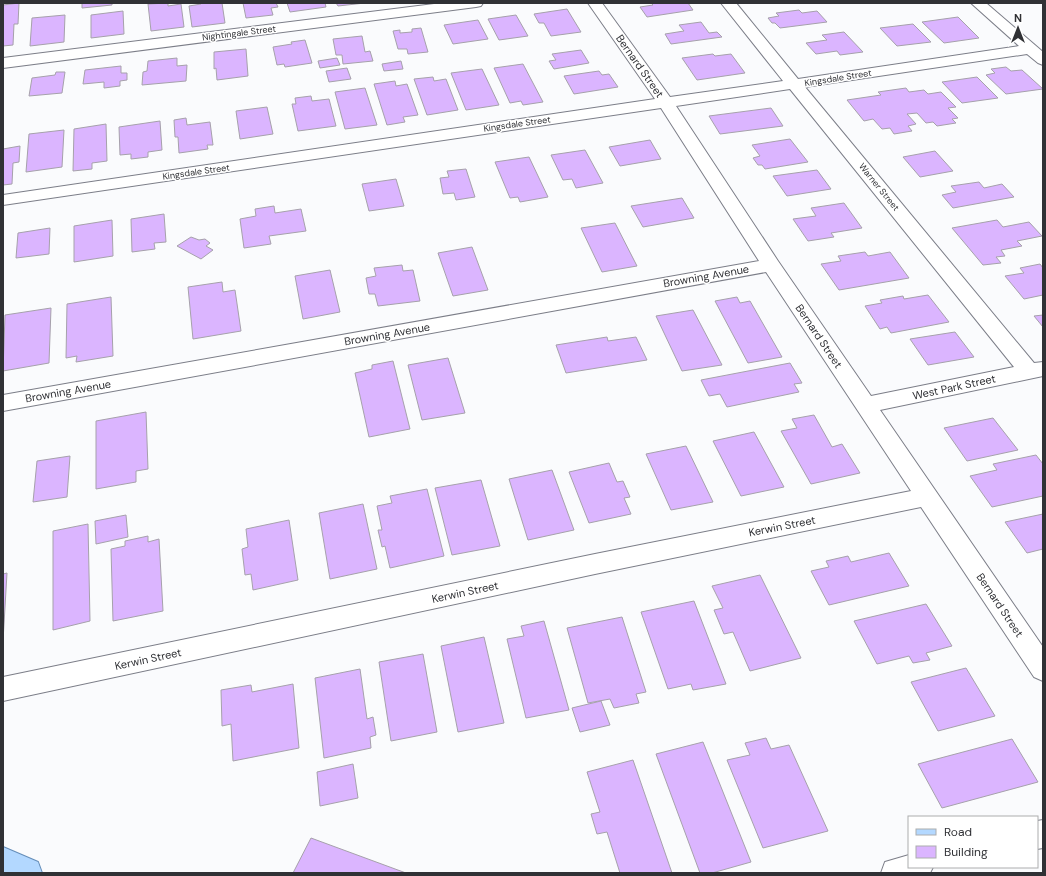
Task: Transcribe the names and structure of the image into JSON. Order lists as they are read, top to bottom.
{
  "streets": {
    "street": [
      "Nightingale Street",
      "Bernard Street",
      "Kingsdale Street",
      "Warner Street",
      "Browning Avenue",
      "West Park Street",
      "Kerwin Street"
    ]
  },
  "crossings": [
    ["Bernard Street", "Kingsdale Street"],
    ["Bernard Street", "Browning Avenue"],
    ["Bernard Street", "West Park Street"],
    ["Bernard Street", "Kerwin Street"],
    ["Kingsdale Street", "Warner Street"],
    ["Warner Street", "West Park Street"]
  ],
  "legend": ["Road", "Building"],
  "north": "top"
}
